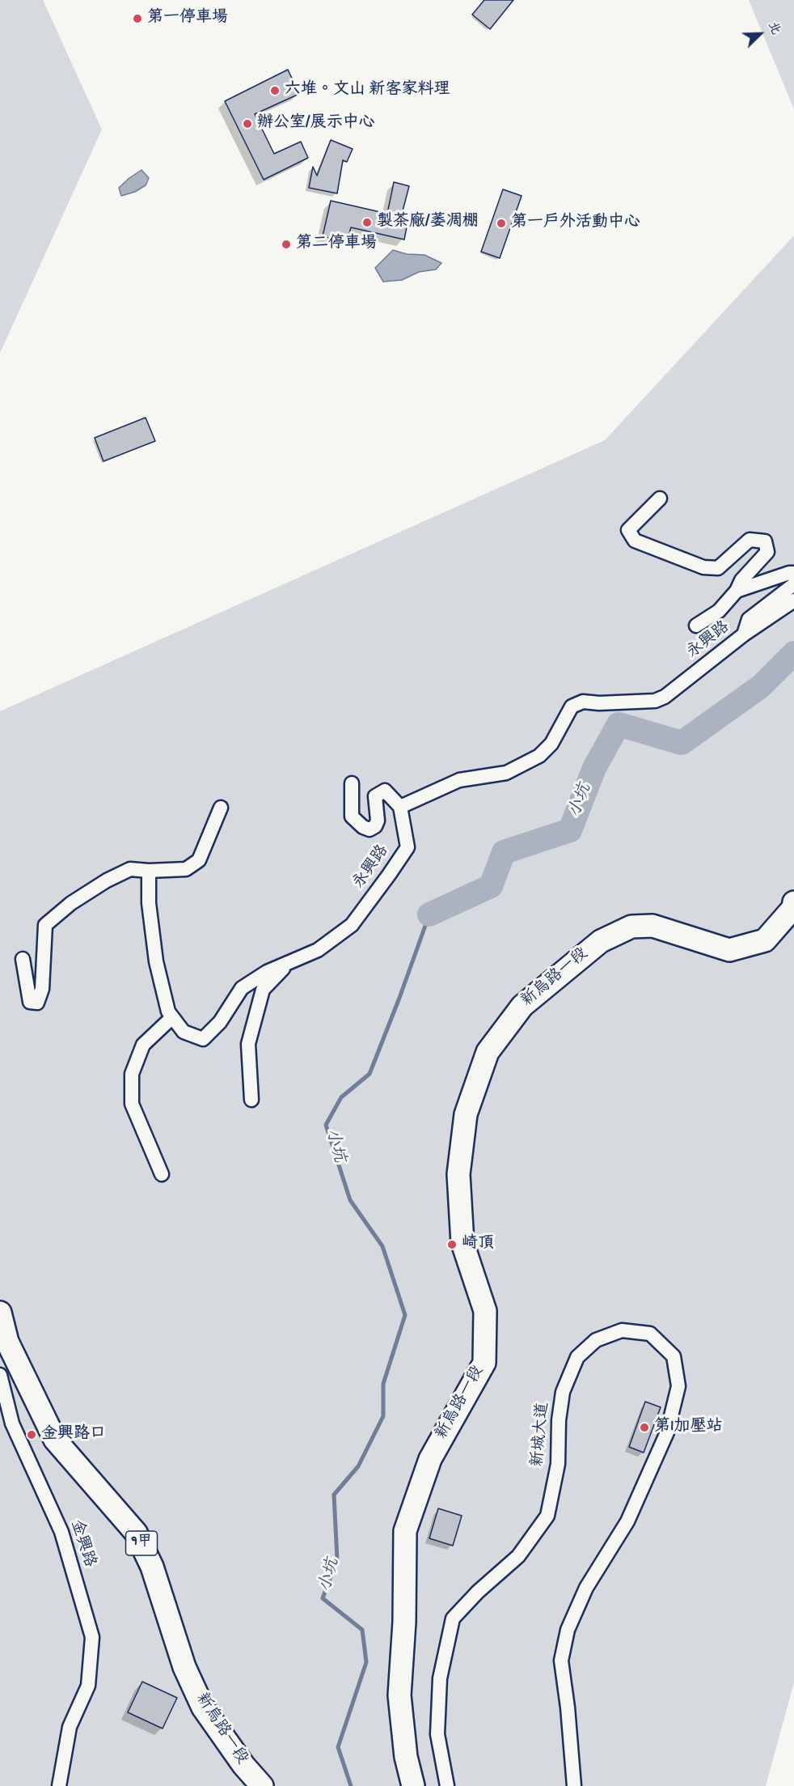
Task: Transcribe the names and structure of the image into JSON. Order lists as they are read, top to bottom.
{
  "streets": {
    "main road": ["新烏路一段", "9甲"],
    "street": ["永興路", "新城大道", "金興路"]
  },
  "water": ["小坑"],
  "places": [
    "第一停車場",
    "六堆。文山 新客家料理",
    "辦公室/展示中心",
    "製茶廠/萎凋棚",
    "第一戶外活動中心",
    "第二停車場",
    "崎頂",
    "第1加壓站",
    "金興路口"
  ],
  "north": "top right"
}
